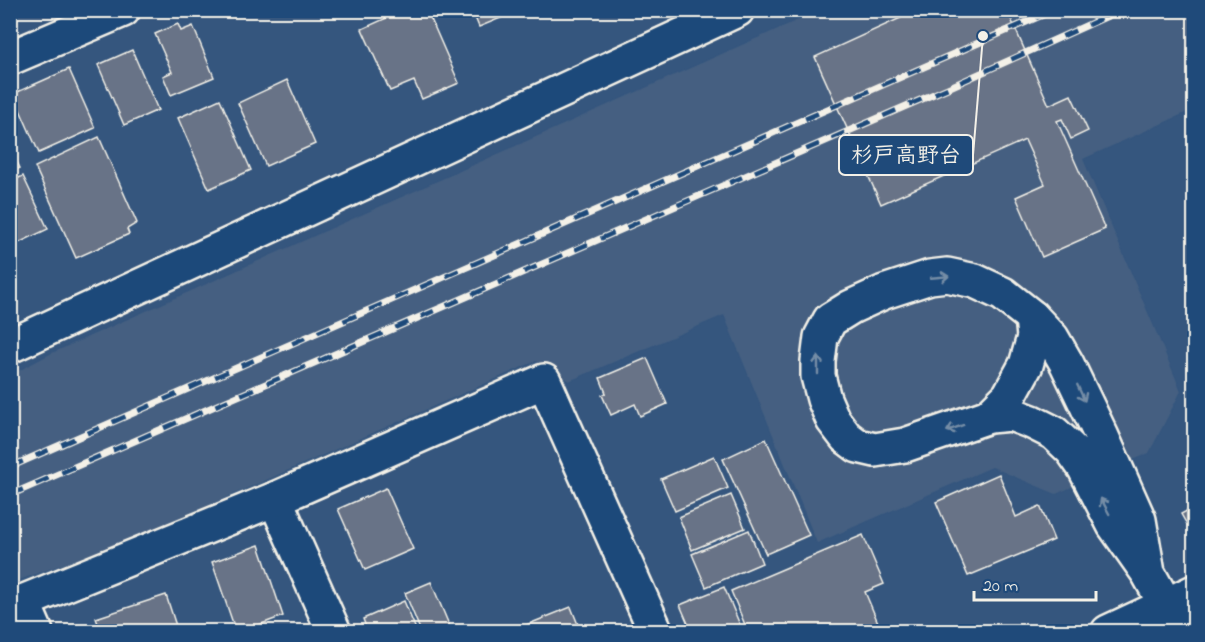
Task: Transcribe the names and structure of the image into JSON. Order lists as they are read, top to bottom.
{
  "places": ["杉戸高野台"],
  "scale_bar": "20 m"
}
